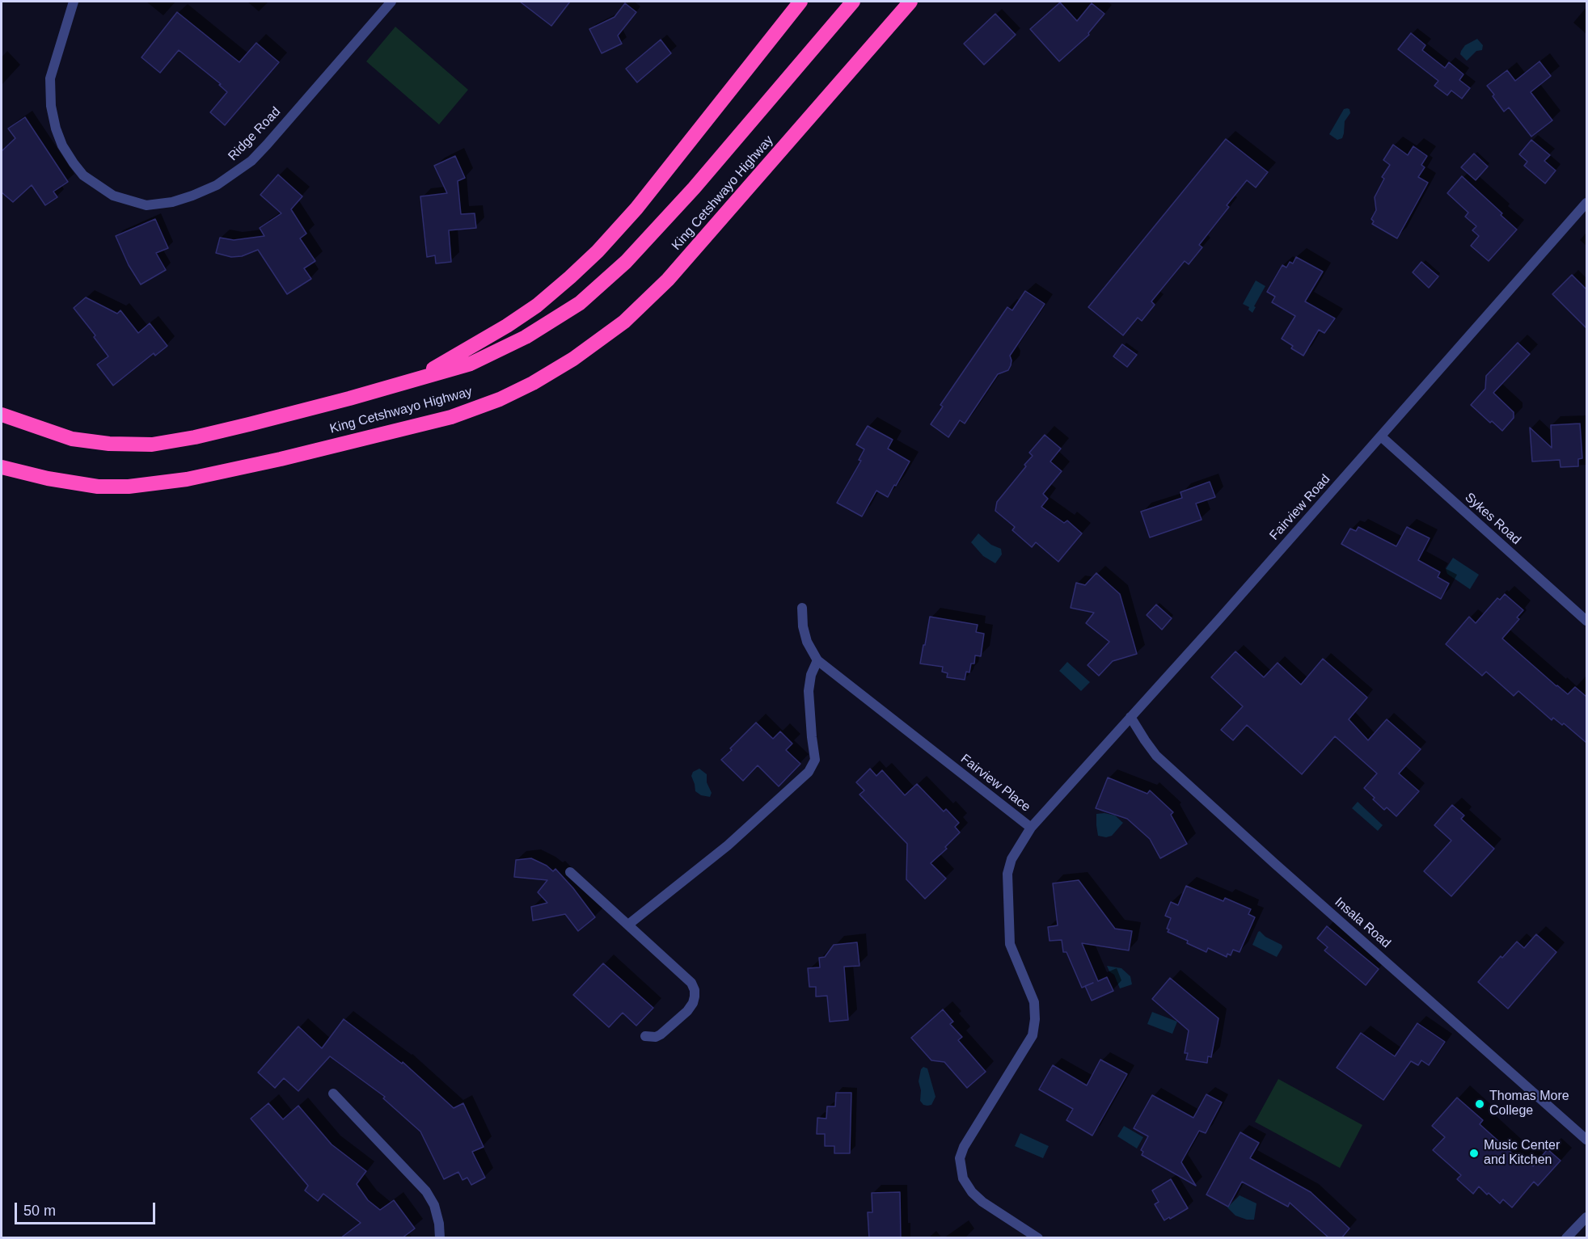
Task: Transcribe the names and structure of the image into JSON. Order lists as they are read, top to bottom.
{
  "streets": {
    "highway": ["King Cetshwayo Highway"],
    "street": [
      "Ridge Road",
      "Fairview Road",
      "Sykes Road",
      "Fairview Place",
      "Insala Road"
    ]
  },
  "crossings": [
    ["Fairview Road", "Sykes Road"],
    ["Fairview Road", "Fairview Place"],
    ["Fairview Road", "Insala Road"]
  ],
  "places": ["Thomas More College", "Music Center and Kitchen"],
  "scale_bar": "50 m"
}
